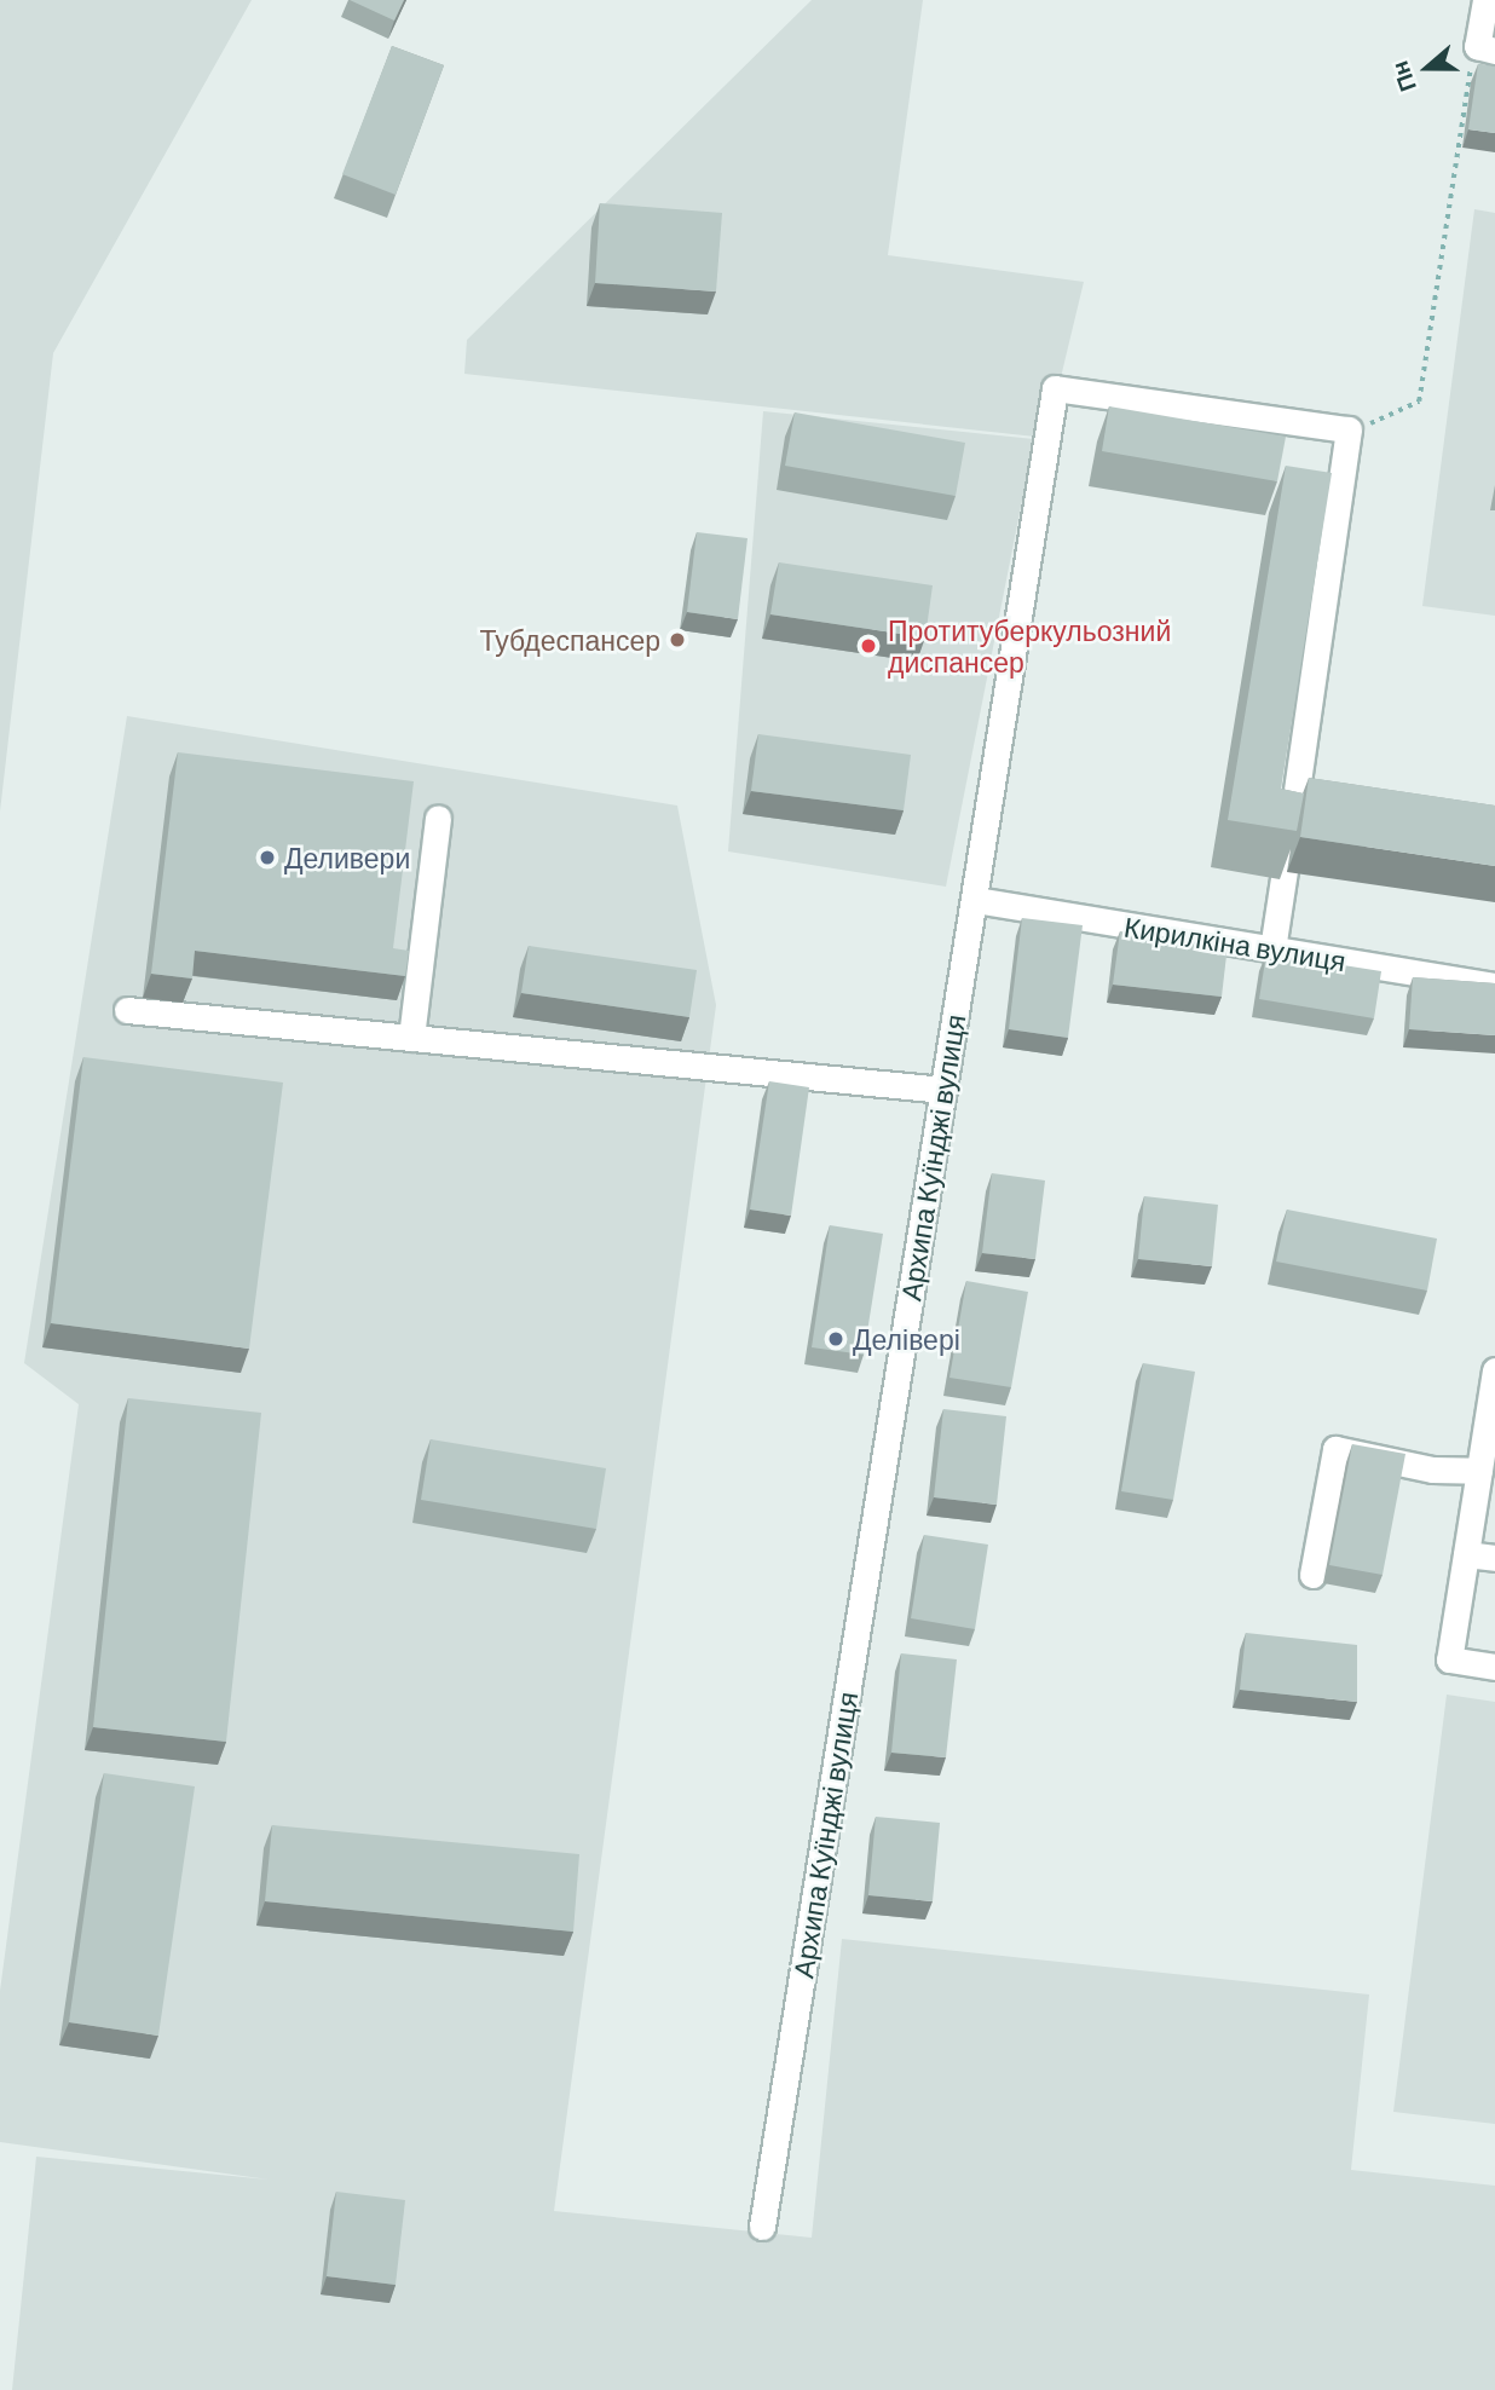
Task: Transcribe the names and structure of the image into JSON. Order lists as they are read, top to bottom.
{
  "streets": {
    "street": ["Кирилкіна вулиця", "Архипа Куїнджі вулиця"]
  },
  "crossings": [
    ["Кирилкіна вулиця", "Архипа Куїнджі вулиця"]
  ],
  "places": [
    "Тубдеспансер",
    "Протитуберкульозний диспансер",
    "Деливери",
    "Делівері"
  ],
  "north": "left"
}
